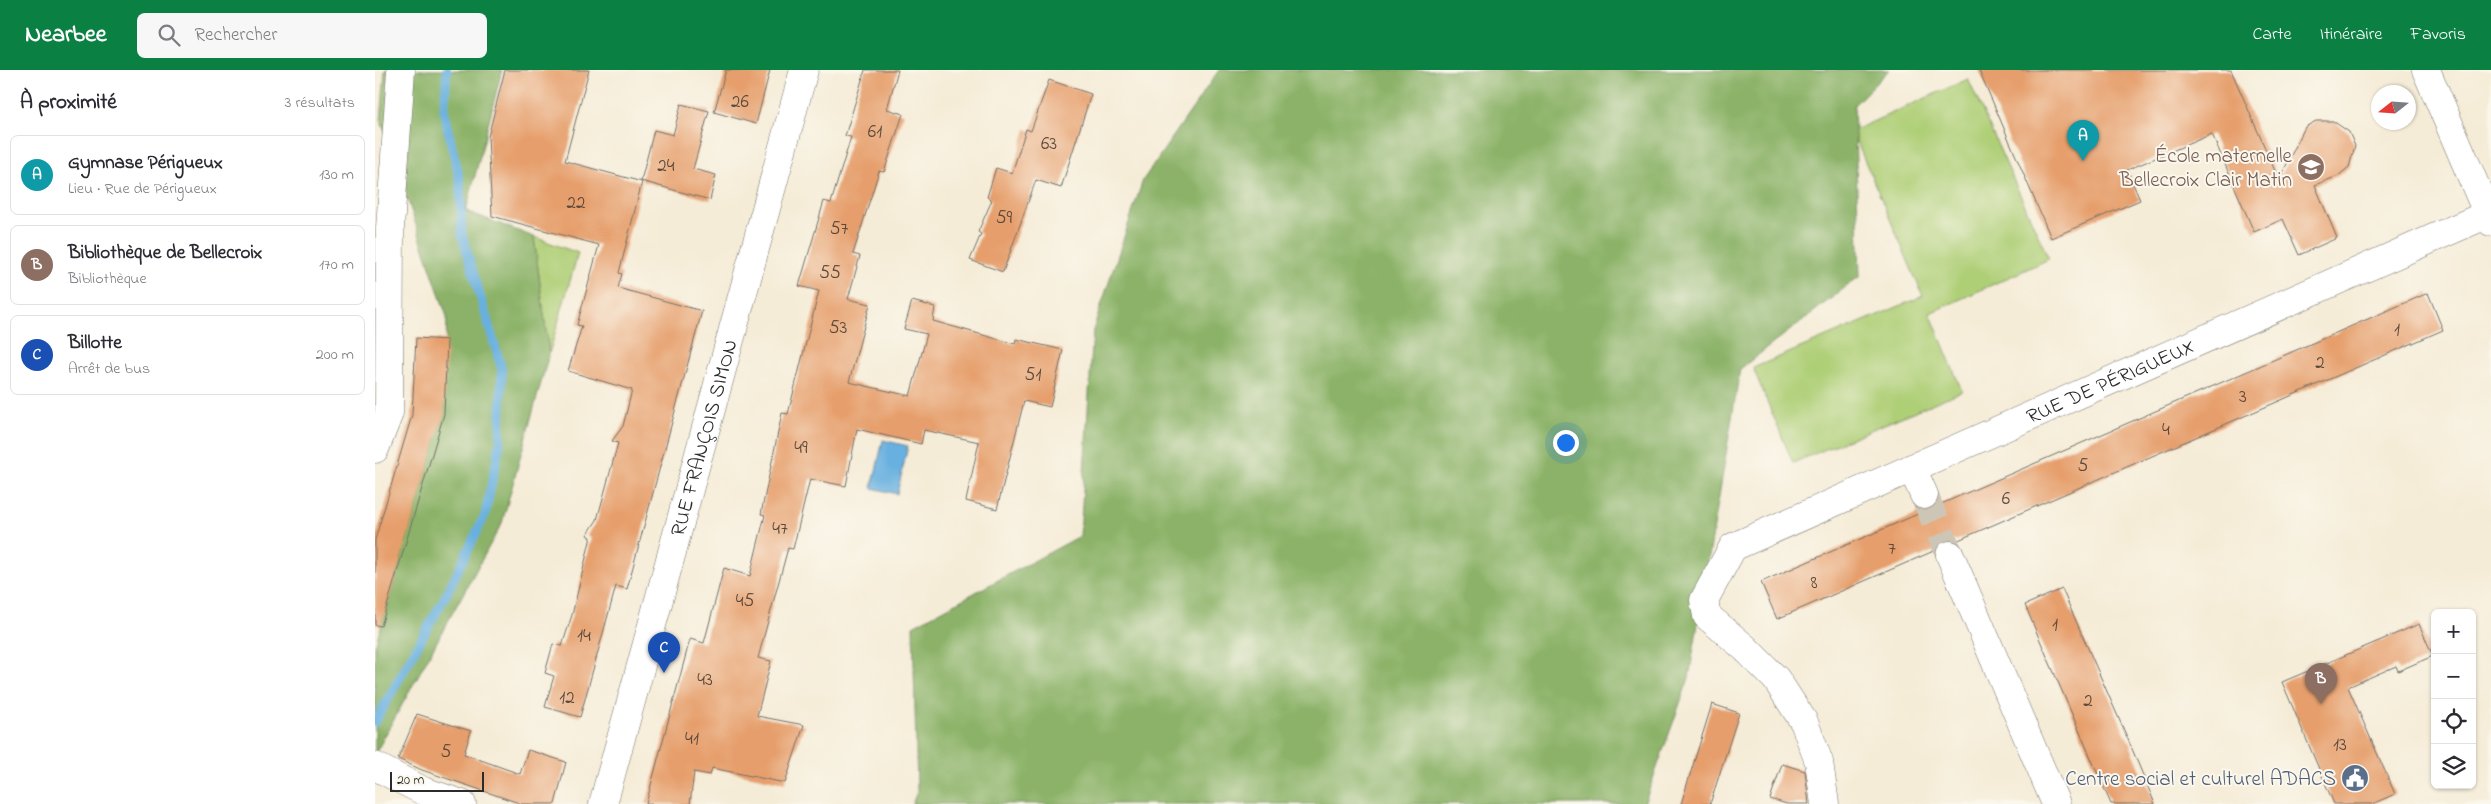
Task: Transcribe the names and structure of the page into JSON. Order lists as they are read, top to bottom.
{
  "streets": {
    "street": ["RUE DE PÉRIGUEUX", "RUE FRANÇOIS SIMON"]
  },
  "places": {
    "school or university": ["École maternelle Bellecroix Clair Matin"],
    "public building": ["Centre social et culturel ADACS"]
  },
  "house_numbers": [
    "26",
    "61",
    "63",
    "24",
    "22",
    "59",
    "57",
    "55",
    "53",
    "1",
    "2",
    "51",
    "3",
    "4",
    "49",
    "5",
    "6",
    "47",
    "7",
    "8",
    "45",
    "1",
    "14",
    "43",
    "12",
    "2",
    "41",
    "13",
    "5"
  ],
  "scale_bar": "20 m",
  "north": "left",
  "page": {
    "header": "Nearbee",
    "search": "Rechercher",
    "nav": ["Carte", "Itinéraire", "Favoris"],
    "heading": ["À proximité", "3 résultats"],
    "pins": ["A", "C", "B"],
    "list": [
      {
        "mark": "A",
        "name": "Gymnase Périgueux",
        "note": "Lieu · Rue de Périgueux",
        "value": "130 m"
      },
      {
        "mark": "B",
        "name": "Bibliothèque de Bellecroix",
        "note": "Bibliothèque",
        "value": "170 m"
      },
      {
        "mark": "C",
        "name": "Billotte",
        "note": "Arrêt de bus",
        "value": "200 m"
      }
    ],
    "map_buttons": ["+", "−"],
    "scale": "20 m"
  }
}
